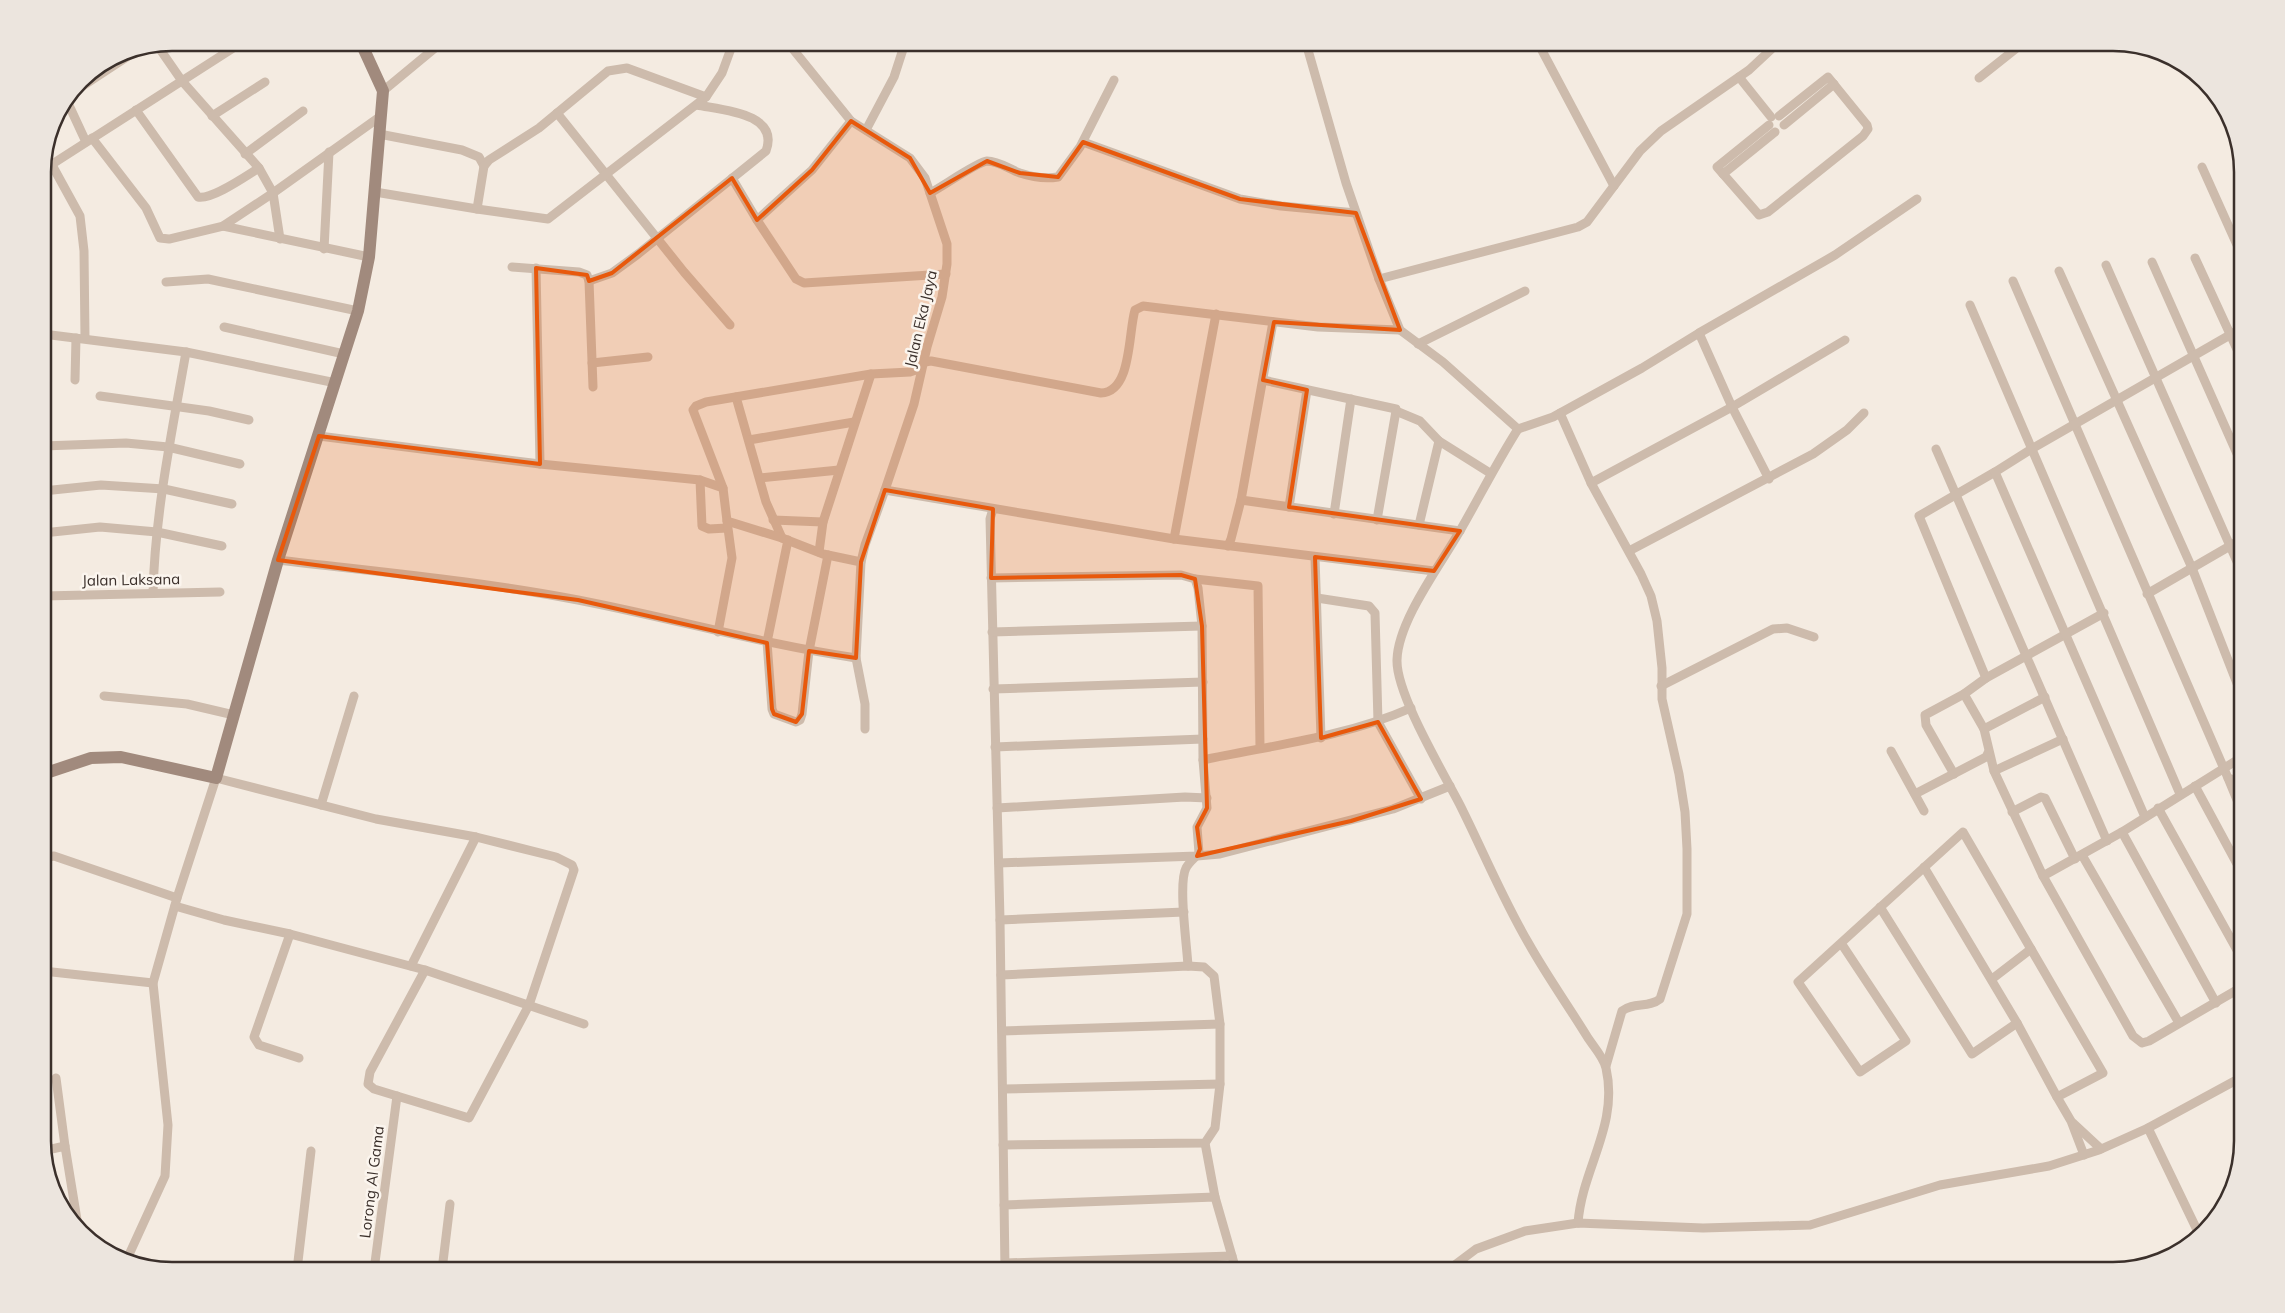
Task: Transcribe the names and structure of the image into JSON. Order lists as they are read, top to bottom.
{
  "streets": {
    "street": ["Jalan Eka Jaya", "Jalan Laksana", "Lorong Al Gama"]
  }
}
